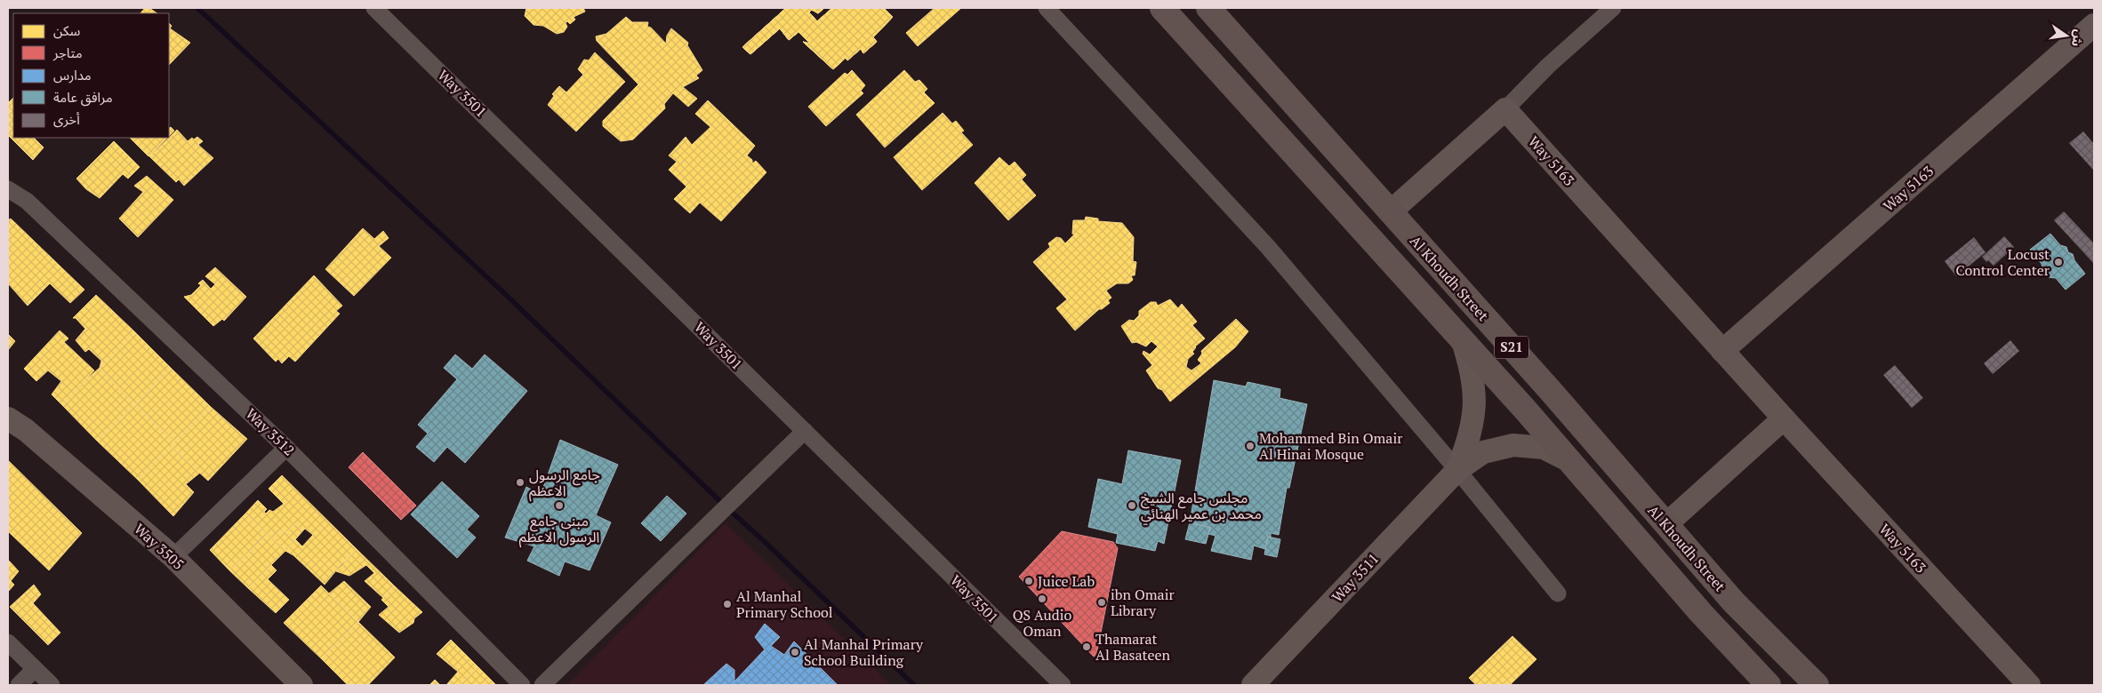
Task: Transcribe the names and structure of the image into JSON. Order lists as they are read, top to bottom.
{
  "streets": {
    "main road": ["Al Khoudh Street", "S21"],
    "street": [
      "Way 3501",
      "Way 5163",
      "Way 3512",
      "Way 3505",
      "Way 3511"
    ]
  },
  "places": [
    "Locust Control Center",
    "Mohammed Bin Omair Al Hinai Mosque",
    "جامع الرسول الاعظم",
    "مبنى جامع الرسول الاعظم",
    "مجلس جامع الشيخ محمد بن عمير الهنائي",
    "Juice Lab",
    "QS Audio Oman",
    "ibn Omair Library",
    "Al Manhal Primary School",
    "Thamarat Al Basateen",
    "Al Manhal Primary School Building"
  ],
  "legend": [
    "سكن",
    "متاجر",
    "مدارس",
    "مرافق عامة",
    "أخرى"
  ],
  "north": "right"
}
